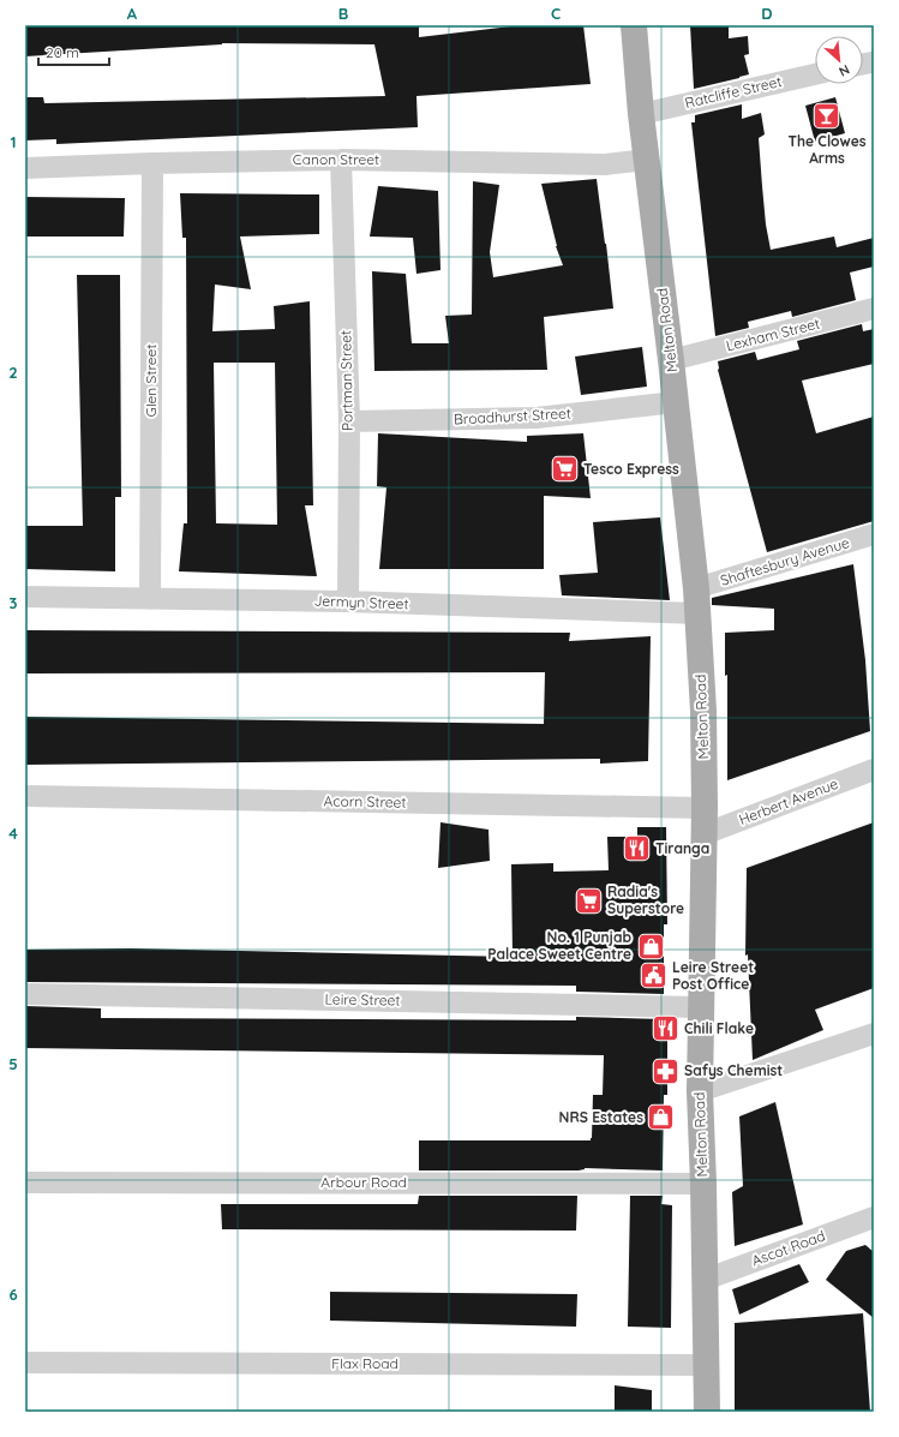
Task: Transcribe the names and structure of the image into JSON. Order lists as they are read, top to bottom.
{
  "streets": {
    "main road": ["Melton Road"],
    "street": [
      "Ratcliffe Street",
      "Canon Street",
      "Lexham Street",
      "Glen Street",
      "Portman Street",
      "Broadhurst Street",
      "Shaftesbury Avenue",
      "Jermyn Street",
      "Acorn Street",
      "Herbert Avenue",
      "Leire Street",
      "Arbour Road",
      "Ascot Road",
      "Flax Road"
    ]
  },
  "crossings": [
    ["Ratcliffe Street", "Melton Road"],
    ["Canon Street", "Melton Road"],
    ["Canon Street", "Glen Street"],
    ["Canon Street", "Portman Street"],
    ["Melton Road", "Lexham Street"],
    ["Melton Road", "Broadhurst Street"],
    ["Melton Road", "Shaftesbury Avenue"],
    ["Melton Road", "Jermyn Street"],
    ["Melton Road", "Acorn Street"],
    ["Melton Road", "Herbert Avenue"],
    ["Melton Road", "Leire Street"],
    ["Melton Road", "Arbour Road"],
    ["Melton Road", "Ascot Road"],
    ["Melton Road", "Flax Road"],
    ["Glen Street", "Jermyn Street"],
    ["Portman Street", "Broadhurst Street"],
    ["Portman Street", "Jermyn Street"],
    ["Shaftesbury Avenue", "Jermyn Street"]
  ],
  "places": {
    "bar": ["The Clowes Arms"],
    "supermarket": ["Tesco Express", "Radia's Superstore"],
    "restaurant": ["Tiranga", "Chili Flake"],
    "shop": ["No. 1 Punjab Palace Sweet Centre", "NRS Estates"],
    "public building": ["Leire Street Post Office"],
    "pharmacy": ["Safys Chemist"]
  },
  "scale_bar": "20 m",
  "north": "bottom right",
  "grid": {
    "columns": [
      "A",
      "B",
      "C",
      "D"
    ],
    "rows": [
      "1",
      "2",
      "3",
      "4",
      "5",
      "6"
    ]
  }
}
